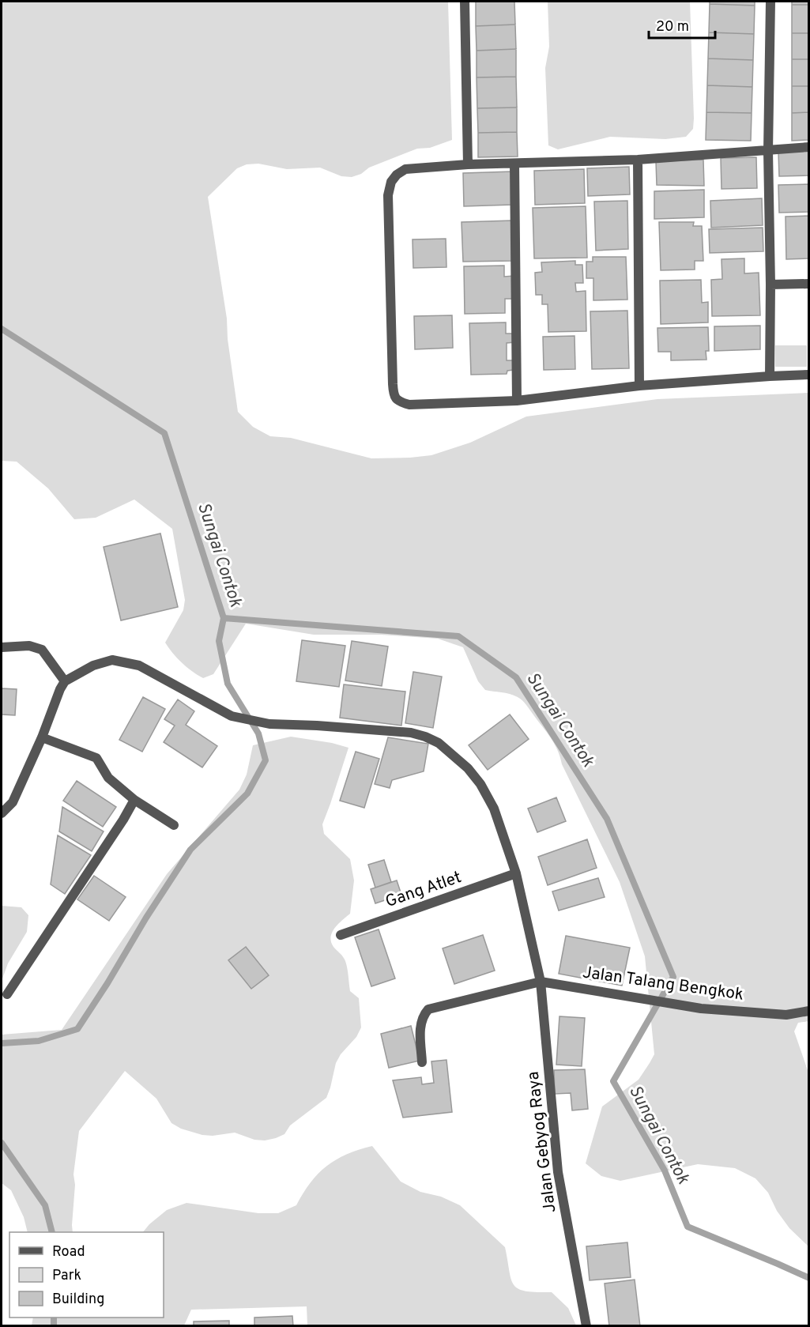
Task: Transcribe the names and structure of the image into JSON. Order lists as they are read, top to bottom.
{
  "streets": {
    "street": ["Gang Atlet", "Jalan Talang Bengkok", "Jalan Gebyog Raya"]
  },
  "crossings": [
    ["Gang Atlet", "Jalan Gebyog Raya"],
    ["Jalan Talang Bengkok", "Jalan Gebyog Raya"]
  ],
  "water": ["Sungai Contok"],
  "legend": ["Road", "Park", "Building"],
  "scale_bar": "20 m"
}
